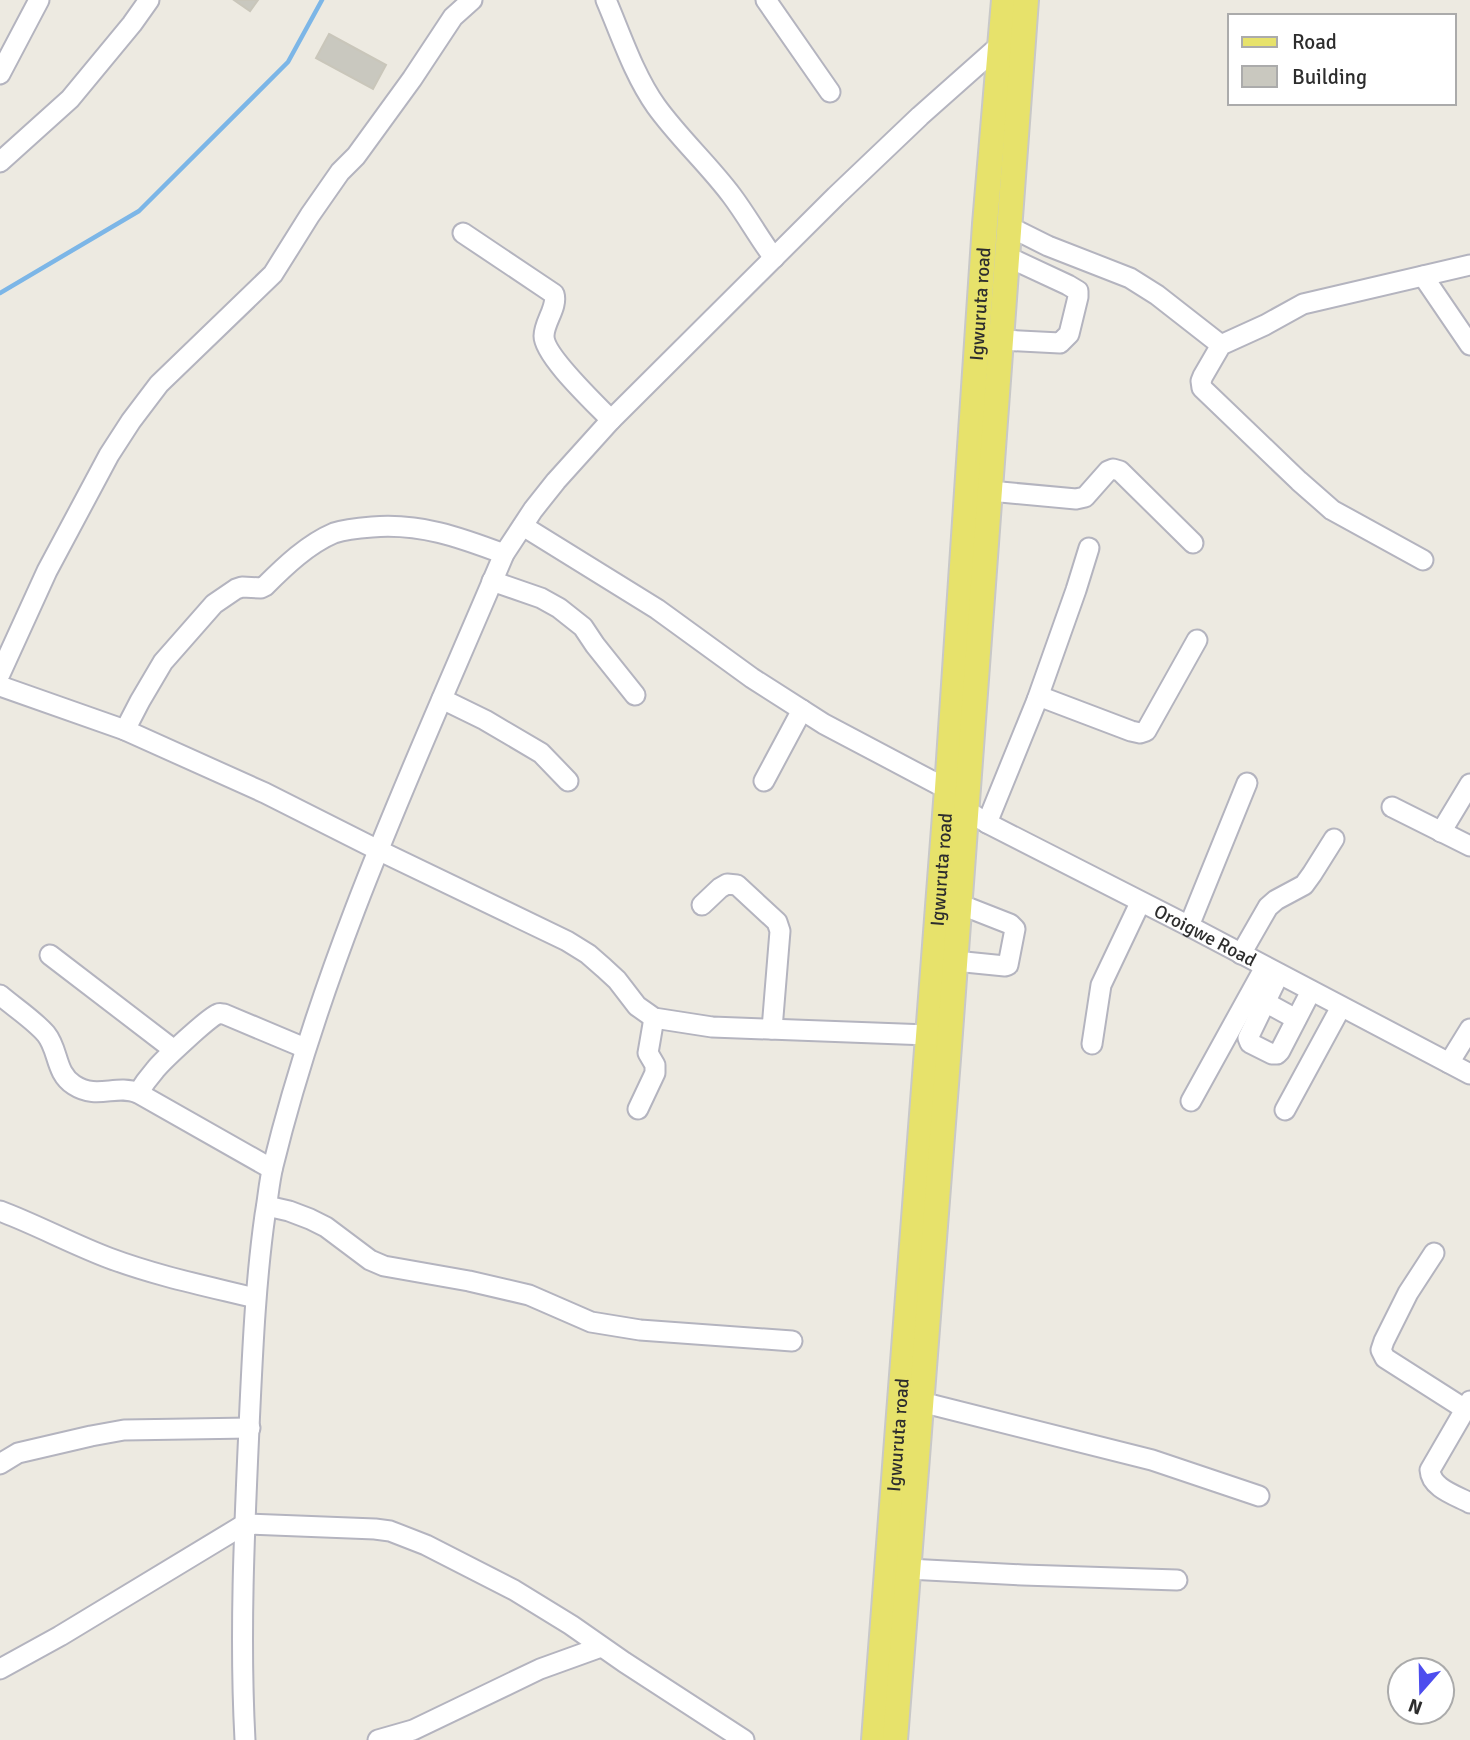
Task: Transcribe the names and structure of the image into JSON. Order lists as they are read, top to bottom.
{
  "streets": {
    "main road": ["Igwuruta road"],
    "street": ["Oroigwe Road"]
  },
  "crossings": [
    ["Igwuruta road", "Oroigwe Road"]
  ],
  "legend": ["Road", "Building"],
  "north": "bottom"
}
